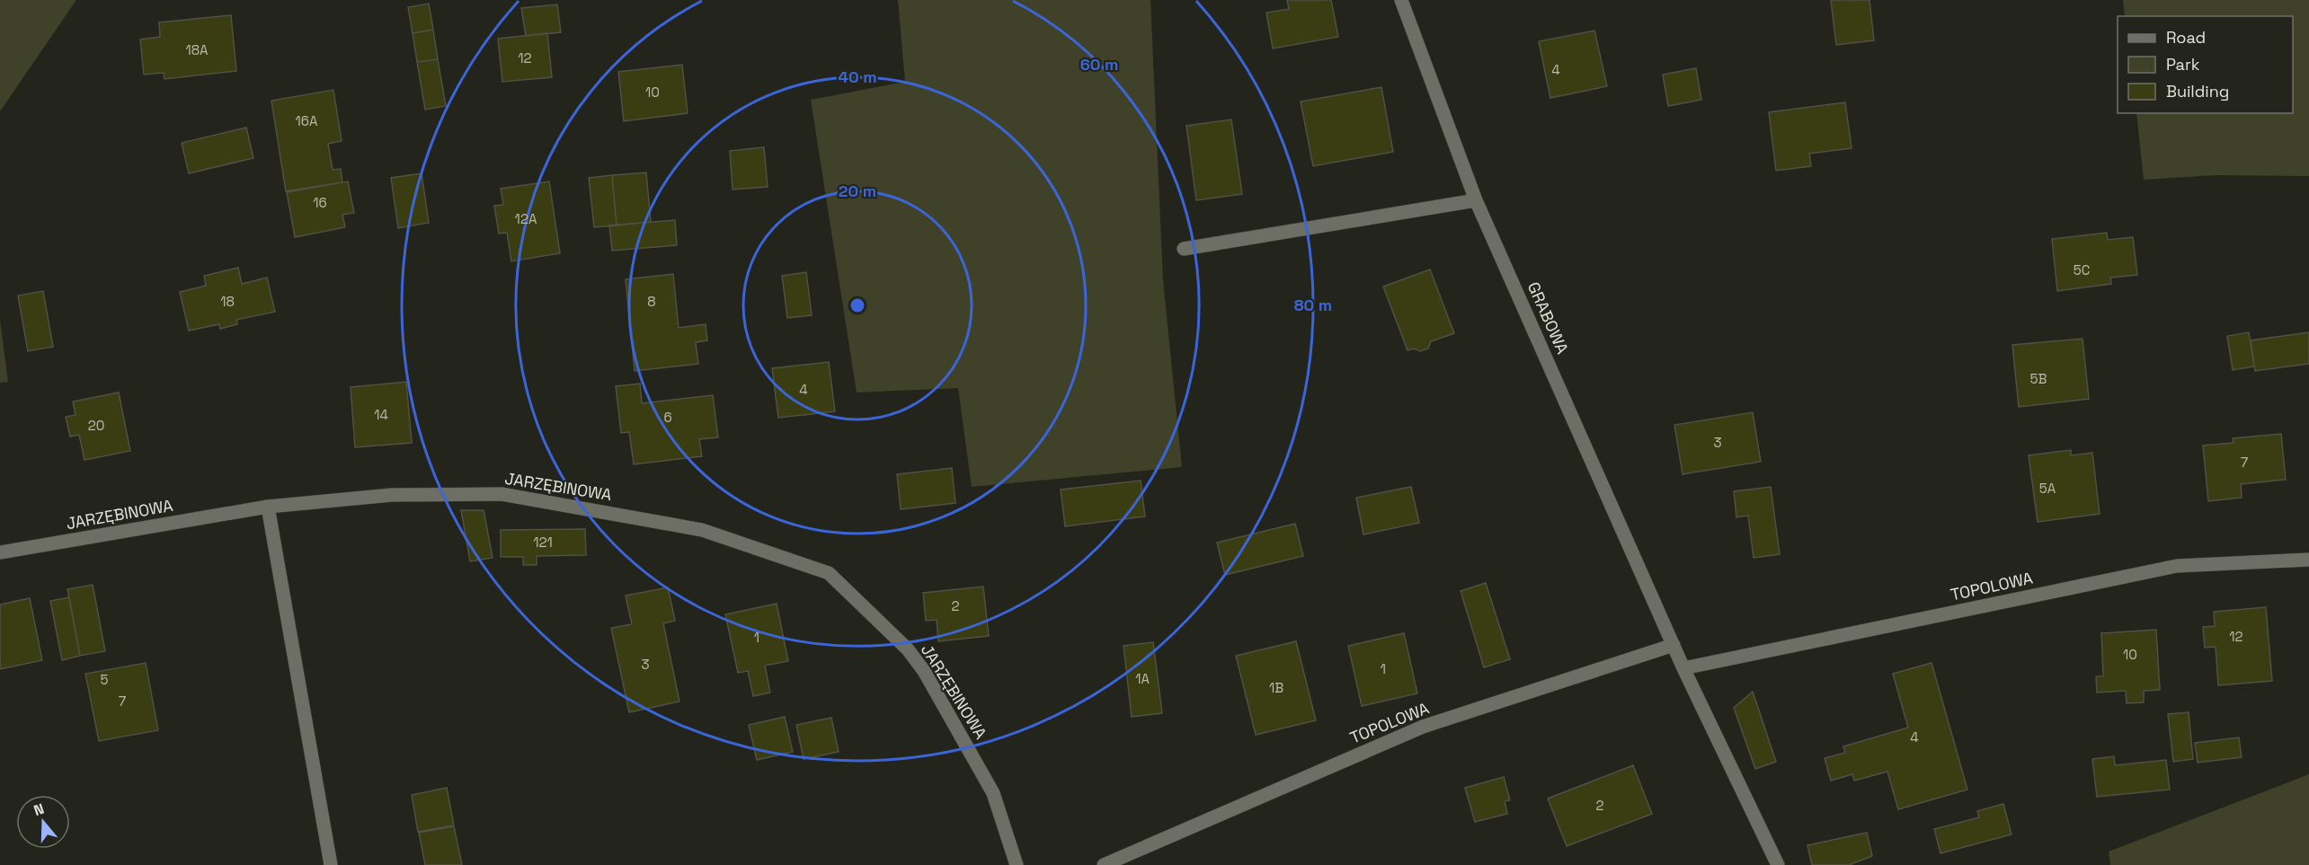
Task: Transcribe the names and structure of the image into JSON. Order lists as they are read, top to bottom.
{
  "streets": {
    "street": ["GRABOWA", "JARZĘBINOWA", "TOPOLOWA"]
  },
  "crossings": [
    ["GRABOWA", "TOPOLOWA"]
  ],
  "house_numbers": [
    "18A",
    "12",
    "4",
    "10",
    "16A",
    "16",
    "12A",
    "5C",
    "18",
    "8",
    "5B",
    "4",
    "14",
    "6",
    "20",
    "3",
    "7",
    "5A",
    "121",
    "2",
    "12",
    "1",
    "10",
    "3",
    "1",
    "1A",
    "5",
    "1B",
    "7",
    "4",
    "2"
  ],
  "legend": ["Road", "Park", "Building"],
  "north": "top",
  "rings": [
    "60 m",
    "40 m",
    "20 m",
    "80 m"
  ]
}
